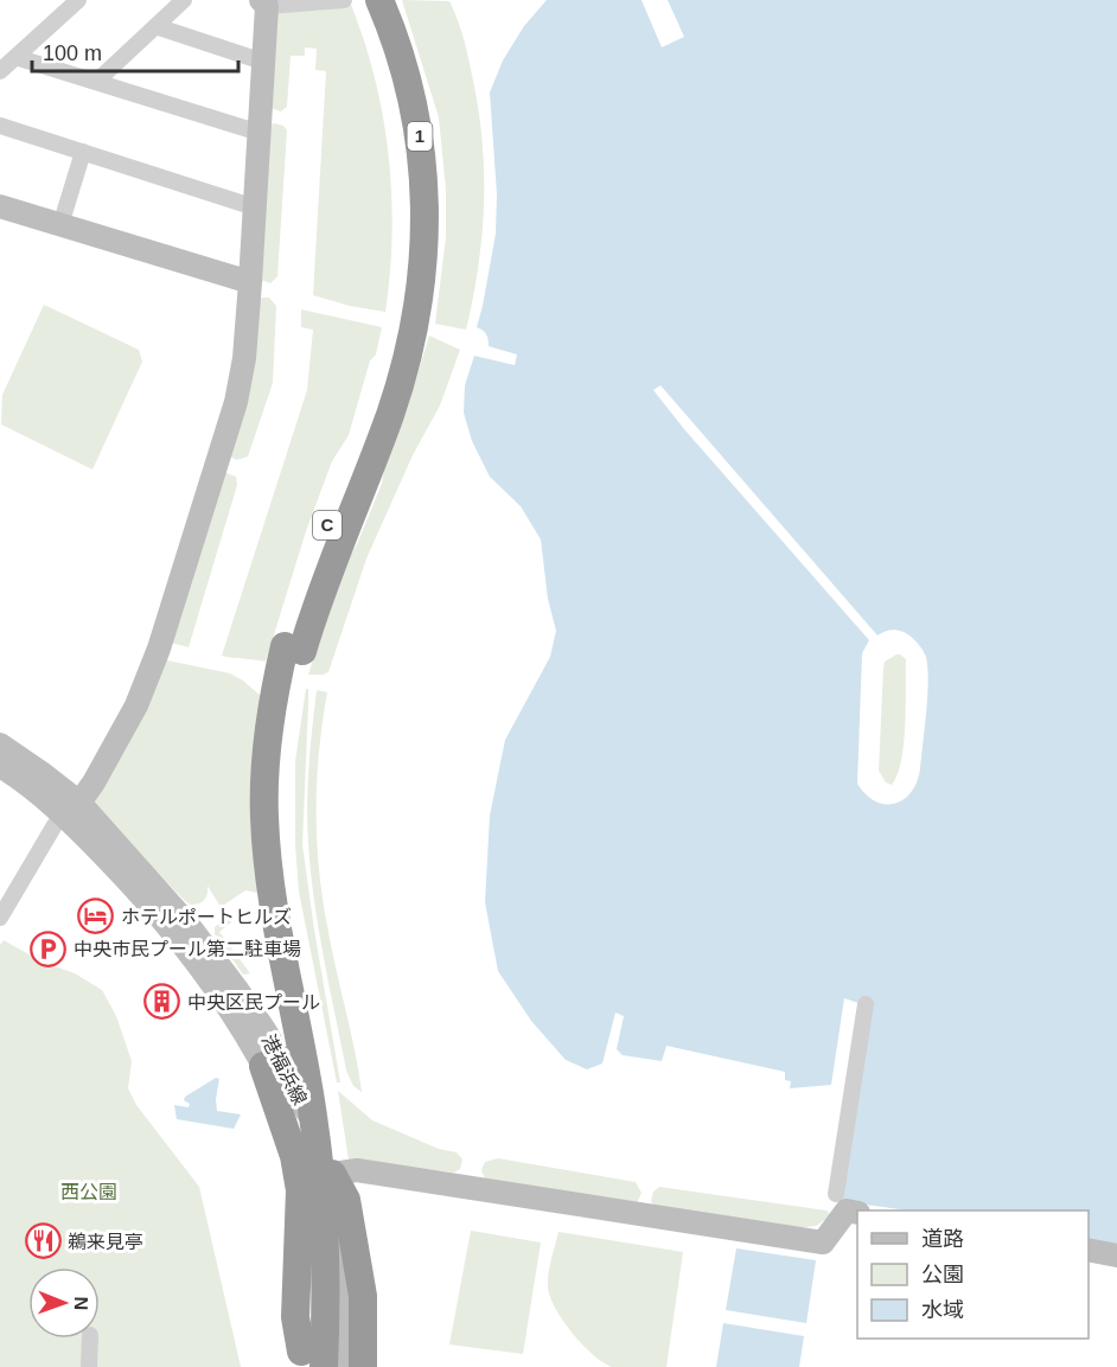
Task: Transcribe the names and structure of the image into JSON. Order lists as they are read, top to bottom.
{
  "streets": {
    "street": ["港福浜線"]
  },
  "parks": ["西公園"],
  "places": {
    "hotel": ["ホテルポートヒルズ"],
    "parking": ["中央市民プール第二駐車場"],
    "building": ["中央区民プール"],
    "restaurant": ["鵜来見亭"]
  },
  "legend": ["道路", "公園", "水域"],
  "scale_bar": "100 m",
  "north": "right"
}
